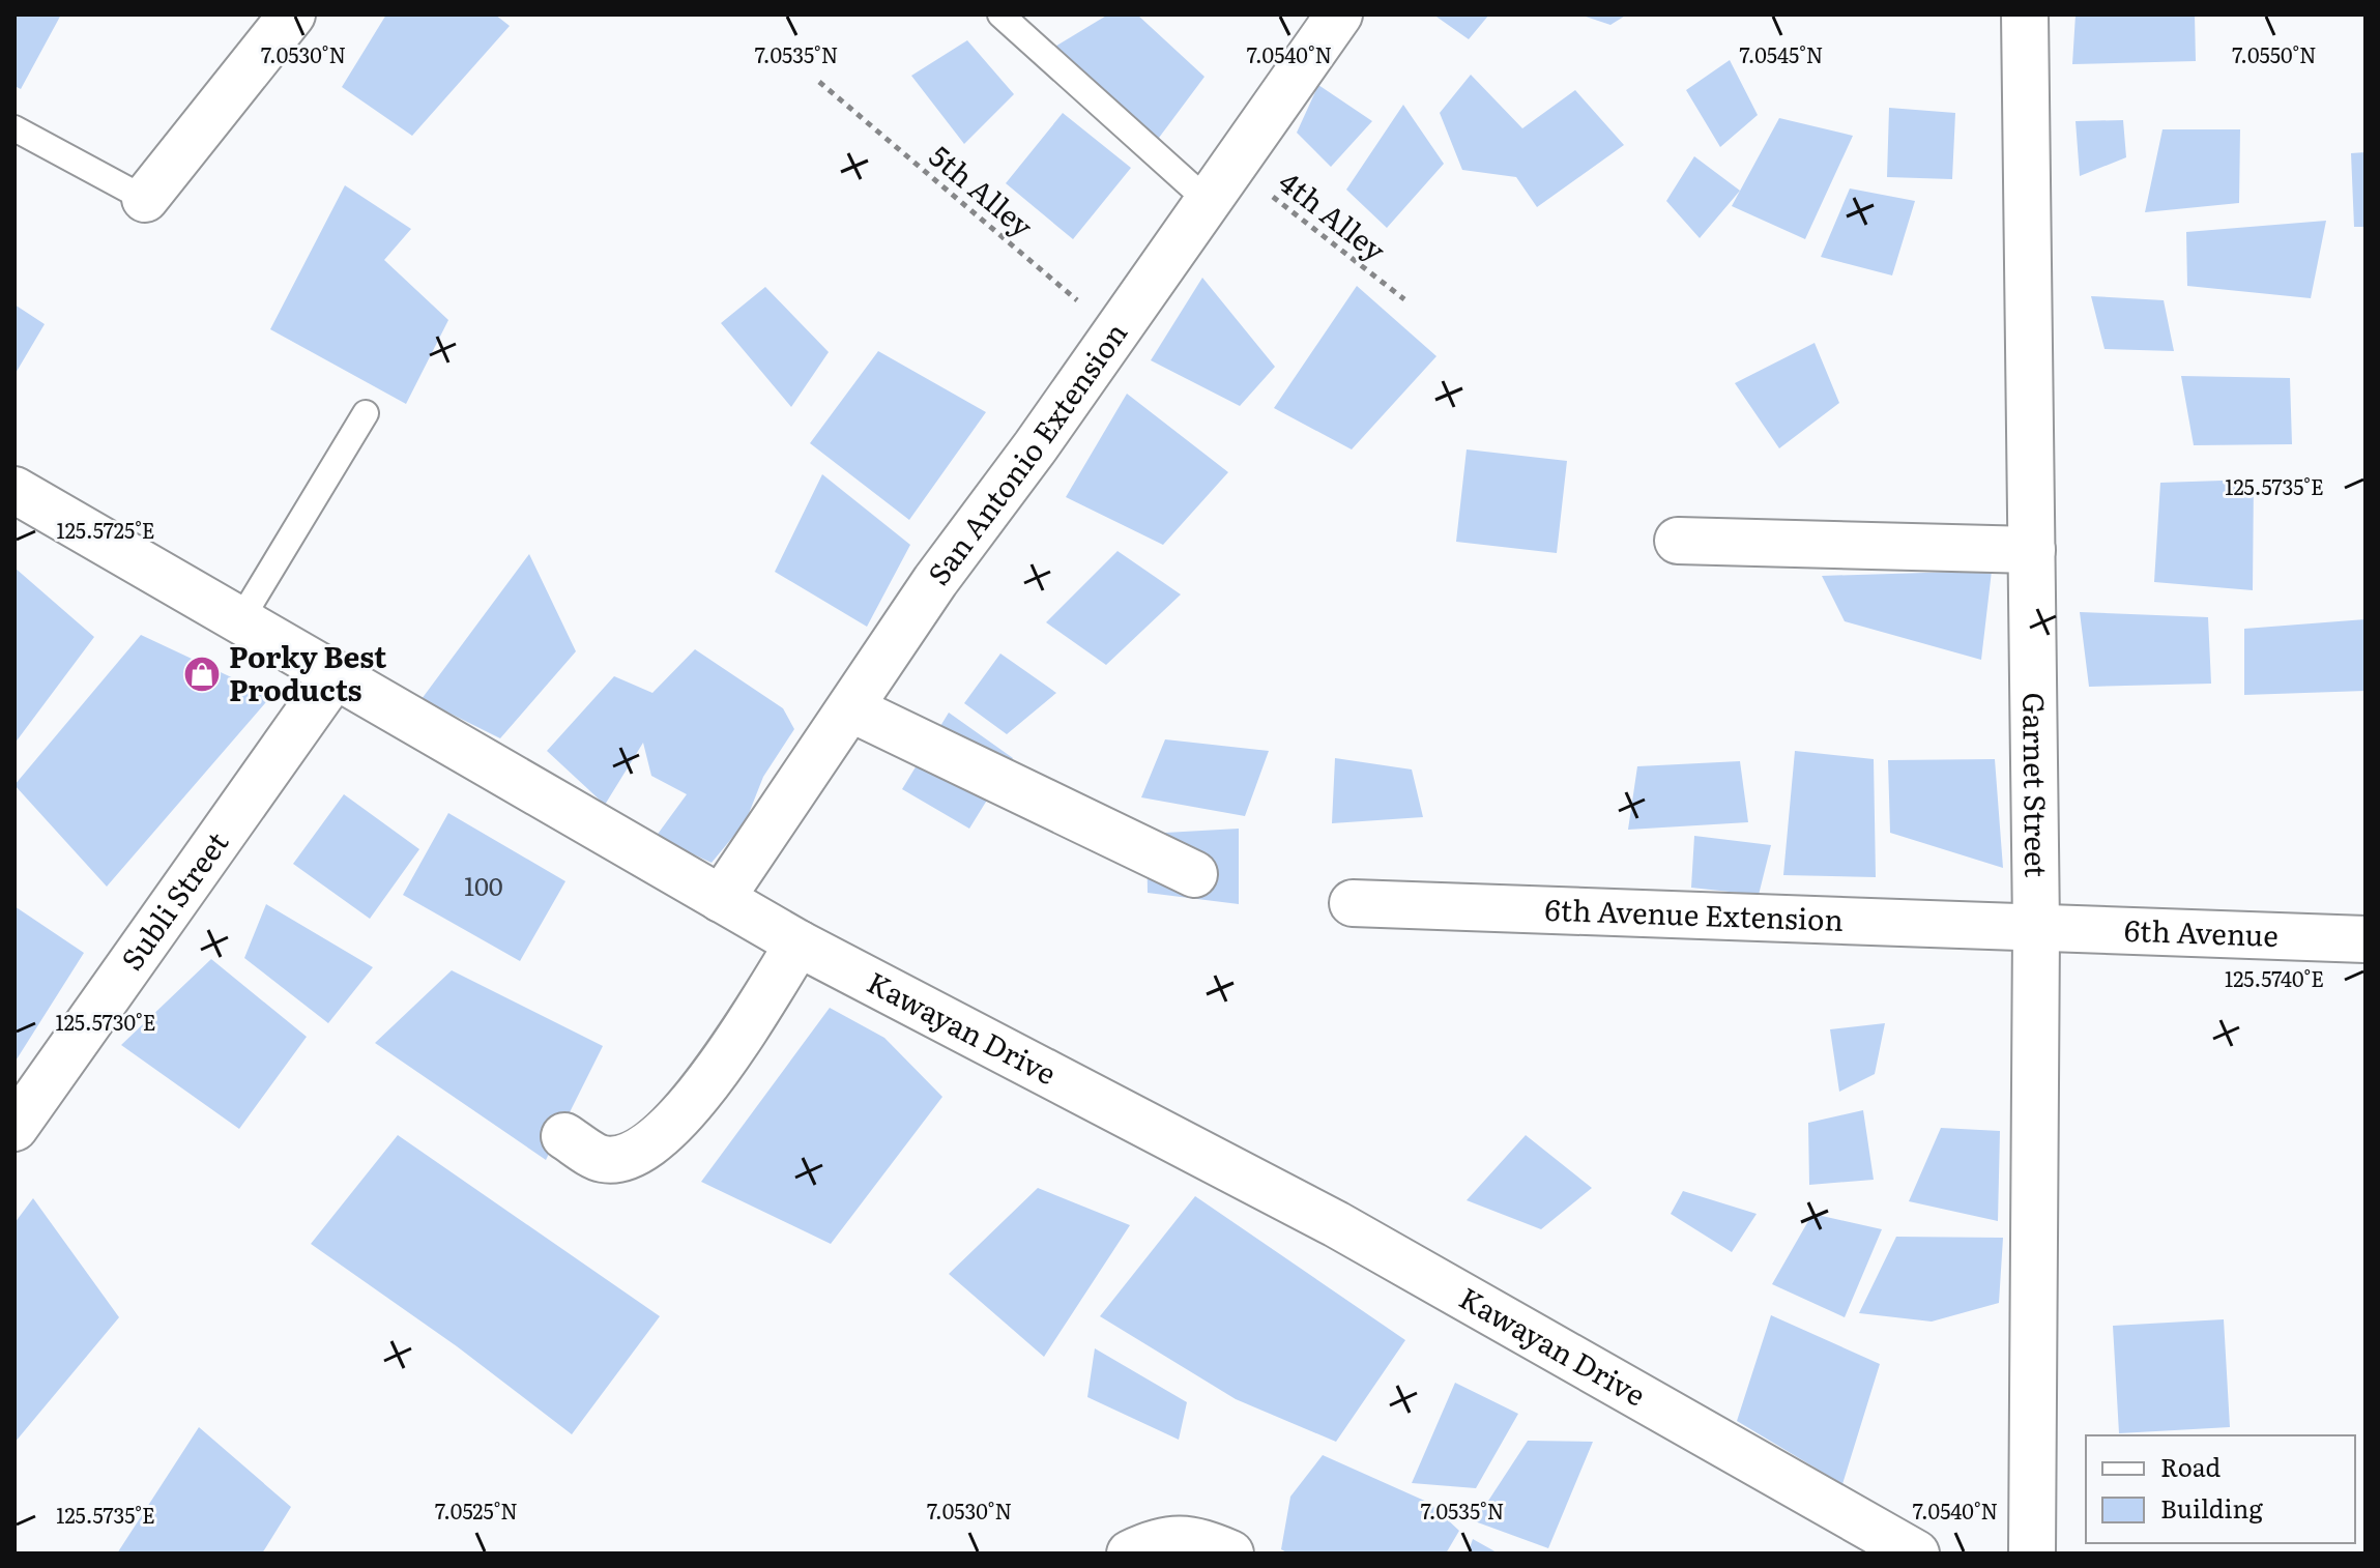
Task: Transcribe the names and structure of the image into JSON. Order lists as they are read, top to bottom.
{
  "streets": {
    "street": [
      "San Antonio Extension",
      "Garnet Street",
      "Subli Street",
      "6th Avenue Extension",
      "6th Avenue",
      "Kawayan Drive"
    ],
    "path": ["5th Alley", "4th Alley"]
  },
  "crossings": [
    ["5th Alley", "San Antonio Extension"],
    ["4th Alley", "San Antonio Extension"],
    ["San Antonio Extension", "Kawayan Drive"],
    ["Garnet Street", "6th Avenue Extension"],
    ["Garnet Street", "6th Avenue"],
    ["Subli Street", "Kawayan Drive"],
    ["6th Avenue Extension", "6th Avenue"]
  ],
  "places": {
    "shop": ["Porky Best Products"]
  },
  "house_numbers": ["100"],
  "legend": ["Road", "Building"],
  "coordinates": [
    "7.0530°N",
    "7.0535°N",
    "7.0540°N",
    "7.0545°N",
    "7.0550°N",
    "125.5735°E",
    "125.5725°E",
    "125.5740°E",
    "125.5730°E",
    "7.0525°N"
  ]
}
